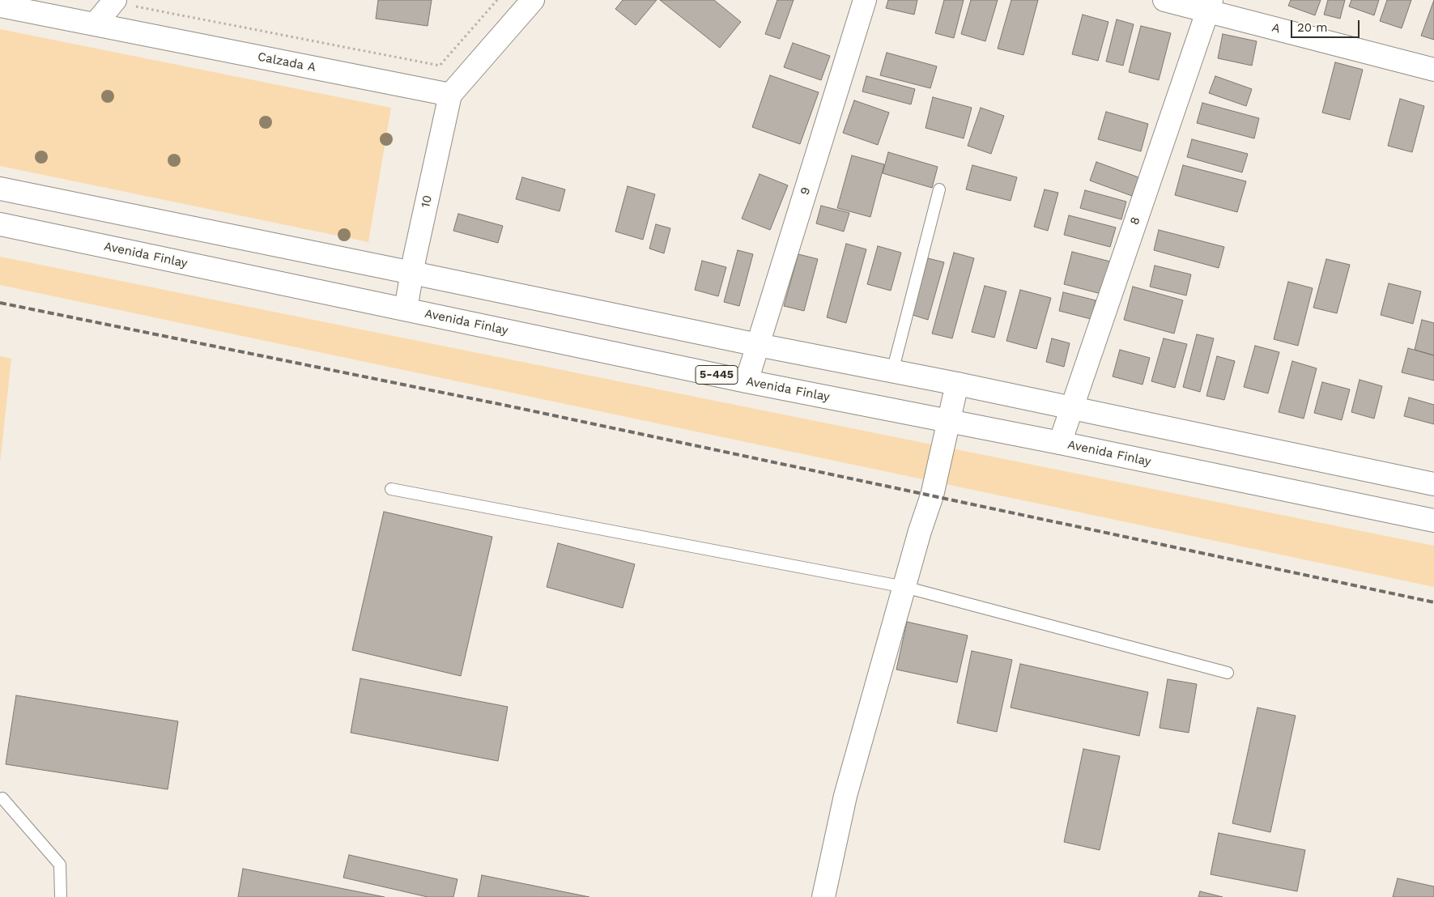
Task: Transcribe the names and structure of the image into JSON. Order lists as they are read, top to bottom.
{
  "streets": {
    "main road": [
      "A",
      "Calzada A",
      "9",
      "10",
      "8",
      "Avenida Finlay",
      "5-445"
    ]
  },
  "crossings": [
    ["A", "8"],
    ["Calzada A", "10"],
    ["9", "Avenida Finlay"],
    ["10", "Avenida Finlay"],
    ["8", "Avenida Finlay"]
  ],
  "scale_bar": "20 m"
}
